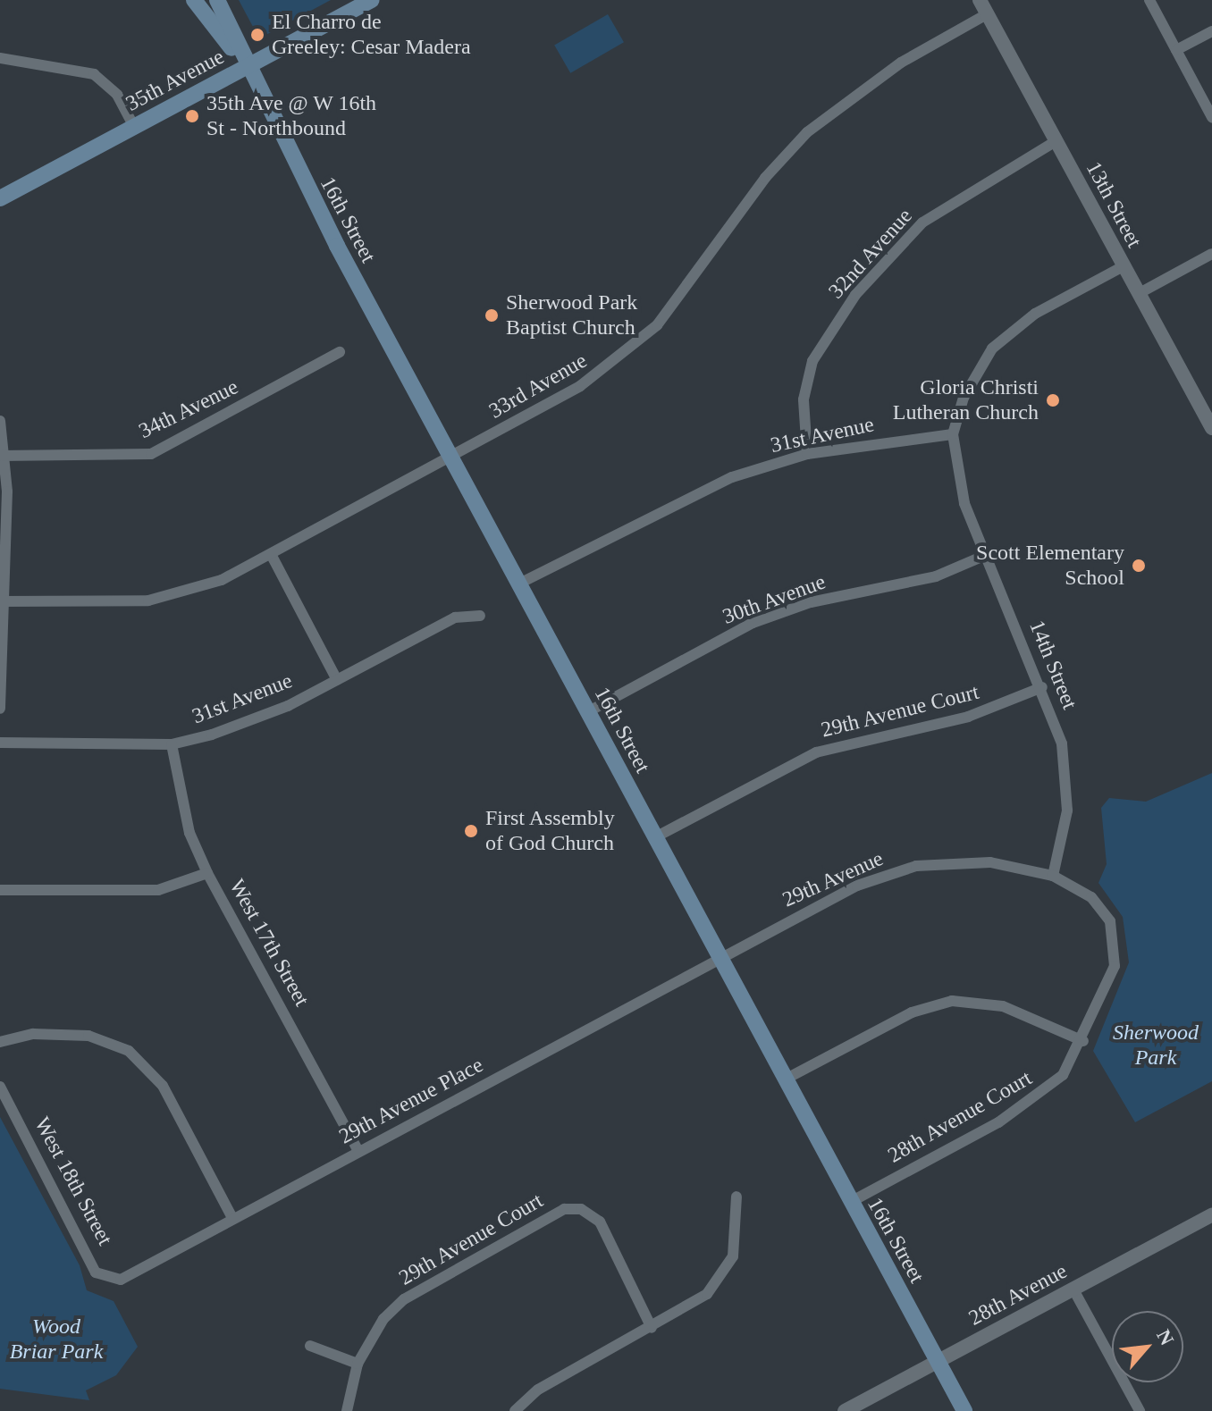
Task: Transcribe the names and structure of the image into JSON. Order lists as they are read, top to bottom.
{
  "streets": {
    "main road": ["35th Avenue", "16th Street"],
    "street": [
      "13th Street",
      "32nd Avenue",
      "33rd Avenue",
      "34th Avenue",
      "31st Avenue",
      "30th Avenue",
      "14th Street",
      "29th Avenue Court",
      "29th Avenue",
      "West 17th Street",
      "29th Avenue Place",
      "28th Avenue Court",
      "West 18th Street",
      "28th Avenue"
    ]
  },
  "crossings": [
    ["35th Avenue", "16th Street"],
    ["13th Street", "32nd Avenue"],
    ["13th Street", "33rd Avenue"],
    ["16th Street", "33rd Avenue"],
    ["16th Street", "31st Avenue"],
    ["16th Street", "30th Avenue"],
    ["16th Street", "29th Avenue Court"],
    ["16th Street", "29th Avenue"],
    ["16th Street", "29th Avenue Place"],
    ["16th Street", "28th Avenue Court"],
    ["16th Street", "28th Avenue"],
    ["32nd Avenue", "31st Avenue"],
    ["31st Avenue", "14th Street"],
    ["31st Avenue", "West 17th Street"],
    ["30th Avenue", "14th Street"],
    ["14th Street", "29th Avenue Court"],
    ["14th Street", "29th Avenue"],
    ["14th Street", "28th Avenue Court"],
    ["29th Avenue", "29th Avenue Place"],
    ["29th Avenue", "28th Avenue Court"],
    ["West 17th Street", "29th Avenue Place"],
    ["29th Avenue Place", "West 18th Street"]
  ],
  "parks": ["Sherwood Park", "Wood Briar Park"],
  "places": [
    "El Charro de Greeley: Cesar Madera",
    "35th Ave @ W 16th St - Northbound",
    "Sherwood Park Baptist Church",
    "Gloria Christi Lutheran Church",
    "Scott Elementary School",
    "First Assembly of God Church"
  ],
  "north": "top right"
}
